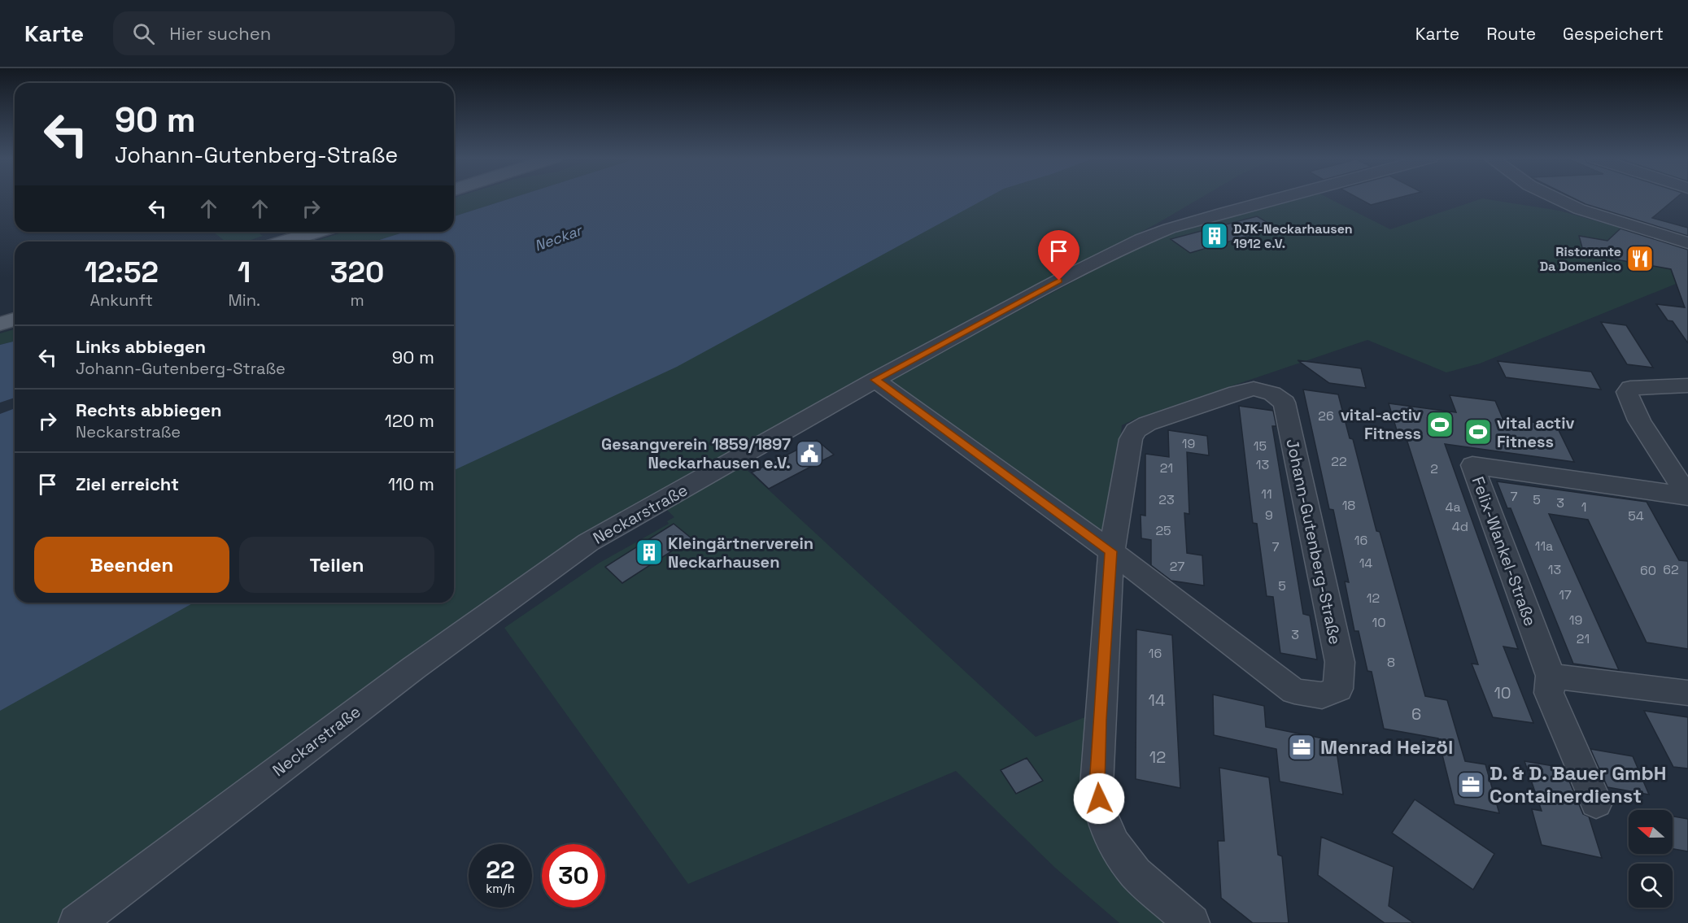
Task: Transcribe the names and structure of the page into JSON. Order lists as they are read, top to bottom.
{
  "streets": {
    "street": ["Neckarstraße", "Johann-Gutenberg-Straße", "Felix-Wankel-Straße"]
  },
  "crossings": [
    ["Neckarstraße", "Johann-Gutenberg-Straße"]
  ],
  "water": ["Neckar"],
  "places": {
    "building": ["DJK-Neckarhausen 1912 e.V.", "Kleingärtnerverein Neckarhausen"],
    "restaurant": ["Ristorante Da Domenico"],
    "sports": ["vital-activ Fitness", "vital activ Fitness"],
    "public building": ["Gesangverein 1859/1897 Neckarhausen e.V."],
    "office": ["Menrad Heizöl", "D. & D. Bauer GmbH Containerdienst"]
  },
  "house_numbers": [
    "26",
    "19",
    "15",
    "22",
    "13",
    "21",
    "2",
    "11",
    "7",
    "23",
    "5",
    "3",
    "18",
    "4a",
    "1",
    "9",
    "54",
    "4d",
    "25",
    "16",
    "11a",
    "7",
    "14",
    "27",
    "13",
    "62",
    "60",
    "5",
    "17",
    "12",
    "19",
    "10",
    "3",
    "21",
    "16",
    "8",
    "10",
    "14",
    "6",
    "12"
  ],
  "north": "left",
  "page": {
    "header": "Karte",
    "search": "Hier suchen",
    "nav": ["Karte", "Route", "Gespeichert"],
    "turn": ["90 m", "Johann-Gutenberg-Straße"],
    "eta": [
      "12:52",
      "Ankunft",
      "1",
      "Min.",
      "320",
      "m"
    ],
    "list": [
      {
        "name": "Links abbiegen",
        "note": "Johann-Gutenberg-Straße",
        "value": "90 m"
      },
      {
        "name": "Rechts abbiegen",
        "note": "Neckarstraße",
        "value": "120 m"
      },
      {
        "name": "Ziel erreicht",
        "value": "110 m"
      }
    ],
    "buttons": ["Beenden", "Teilen"],
    "speed": "22 km/h",
    "limit": "30"
  }
}
